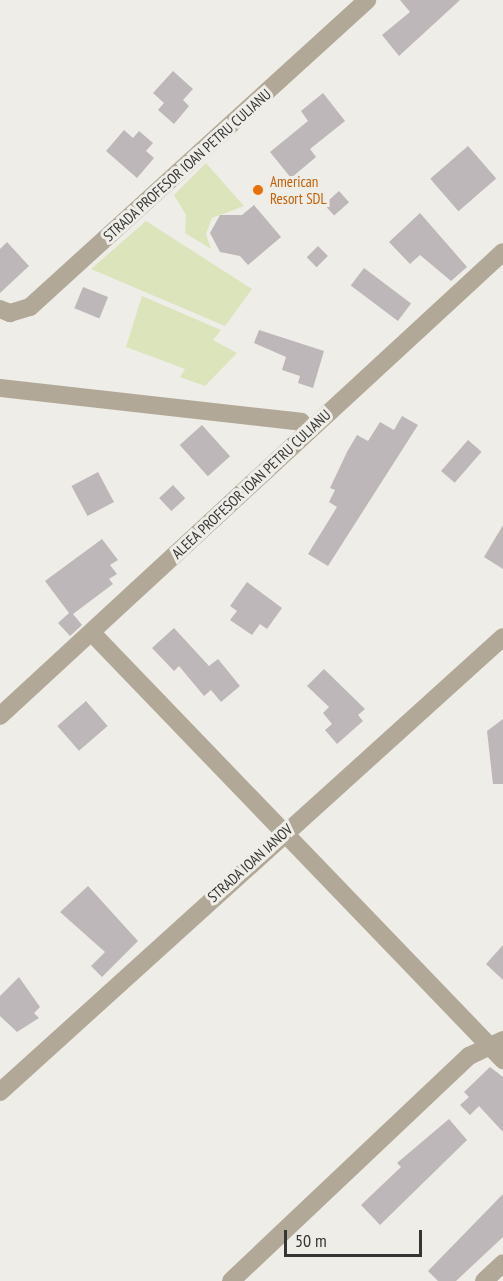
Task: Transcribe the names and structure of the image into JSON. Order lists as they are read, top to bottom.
{
  "streets": {
    "street": ["STRADA PROFESOR IOAN PETRU CULIANU", "ALEEA PROFESOR IOAN PETRU CULIANU", "STRADA IOAN IANOV"]
  },
  "places": ["American Resort SDL"],
  "scale_bar": "50 m"
}
